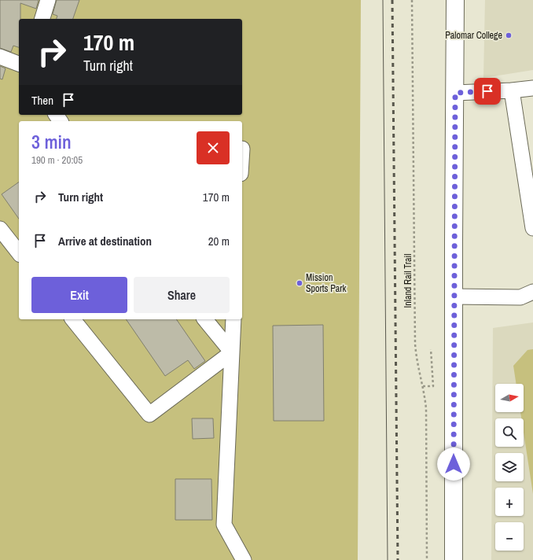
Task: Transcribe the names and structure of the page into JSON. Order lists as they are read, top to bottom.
{
  "streets": {
    "path": ["Inland Rail Trail"]
  },
  "places": ["Palomar College", "Mission Sports Park"],
  "north": "right",
  "page": {
    "turn": ["170 m", "Turn right"],
    "then": "Then",
    "heading": ["3 min", "190 m · 20:05"],
    "list": [
      {
        "name": "Turn right",
        "value": "170 m"
      },
      {
        "name": "Arrive at destination",
        "value": "20 m"
      }
    ],
    "buttons": ["Exit", "Share"],
    "map_buttons": ["+", "−"]
  }
}
